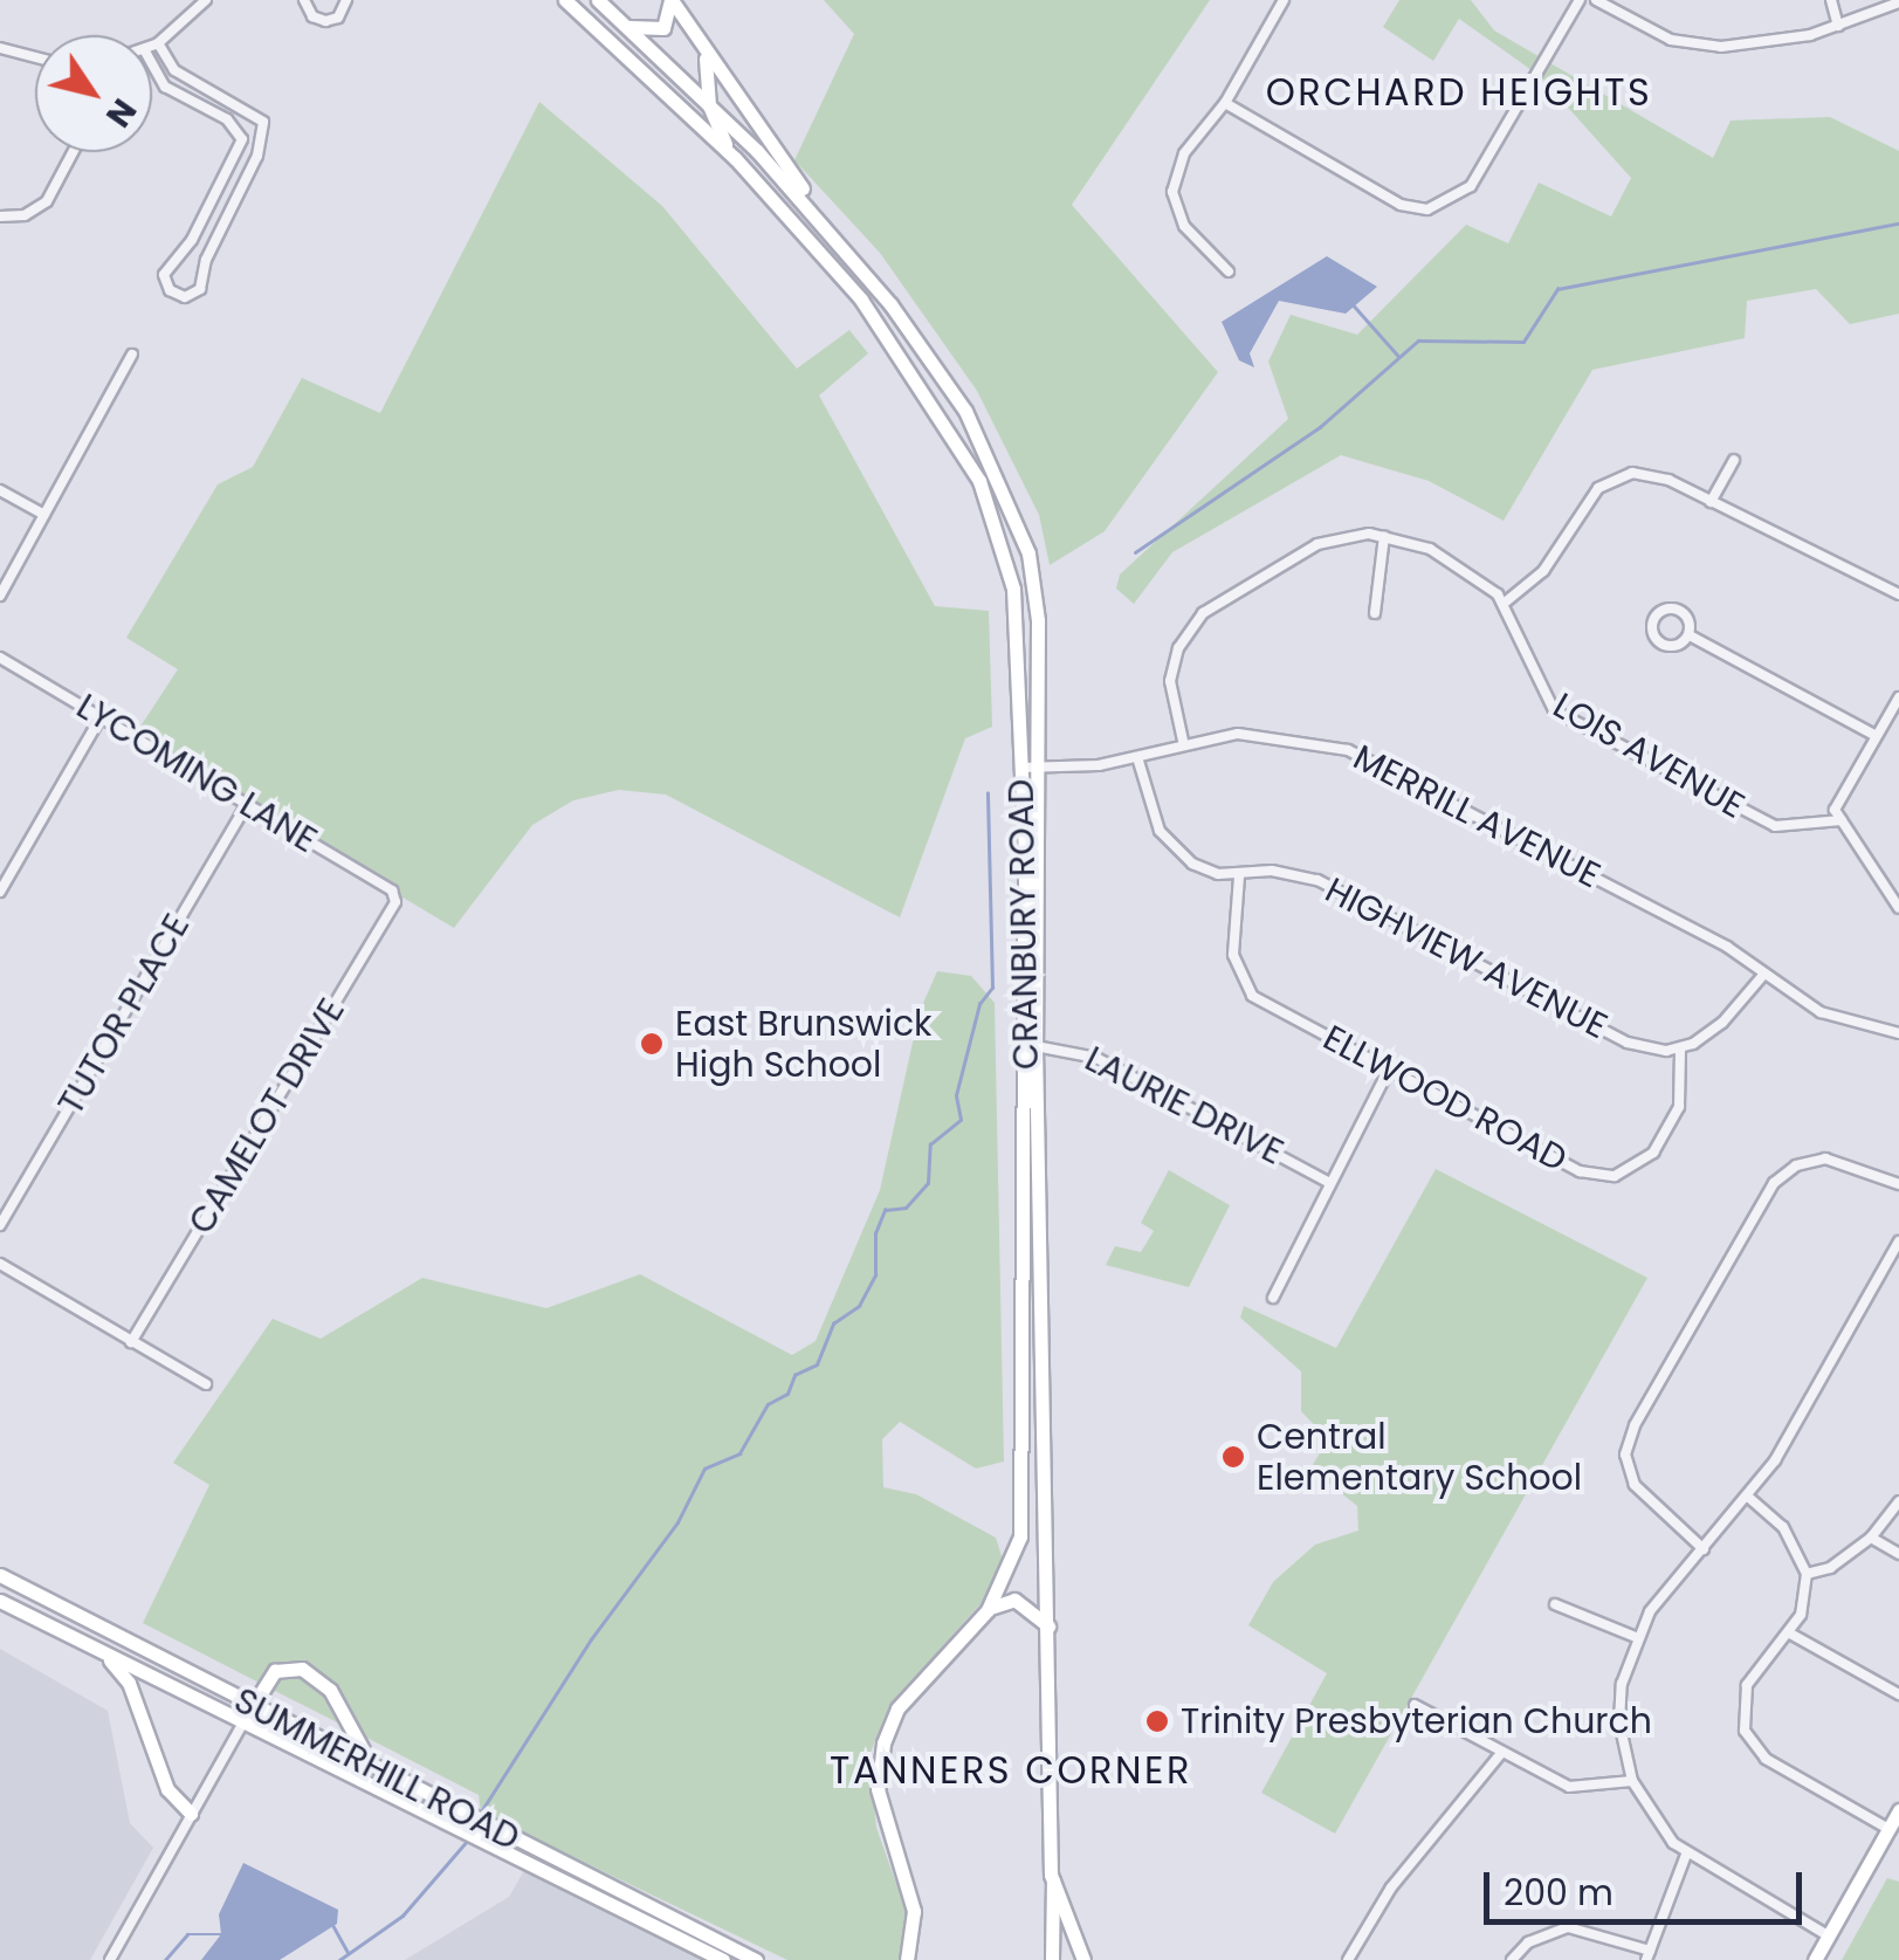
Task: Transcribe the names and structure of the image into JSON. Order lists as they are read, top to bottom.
{
  "streets": {
    "main road": ["CRANBURY ROAD", "SUMMERHILL ROAD"],
    "street": [
      "LOIS AVENUE",
      "LYCOMING LANE",
      "MERRILL AVENUE",
      "HIGHVIEW AVENUE",
      "TUTOR PLACE",
      "ELLWOOD ROAD",
      "LAURIE DRIVE",
      "CAMELOT DRIVE"
    ]
  },
  "crossings": [
    ["LOIS AVENUE", "MERRILL AVENUE"],
    ["LYCOMING LANE", "TUTOR PLACE"],
    ["LYCOMING LANE", "CAMELOT DRIVE"],
    ["MERRILL AVENUE", "CRANBURY ROAD"],
    ["MERRILL AVENUE", "HIGHVIEW AVENUE"],
    ["CRANBURY ROAD", "LAURIE DRIVE"],
    ["HIGHVIEW AVENUE", "ELLWOOD ROAD"]
  ],
  "districts": ["ORCHARD HEIGHTS", "TANNERS CORNER"],
  "places": ["East Brunswick High School", "Central Elementary School", "Trinity Presbyterian Church"],
  "scale_bar": "200 m",
  "north": "bottom right"
}
